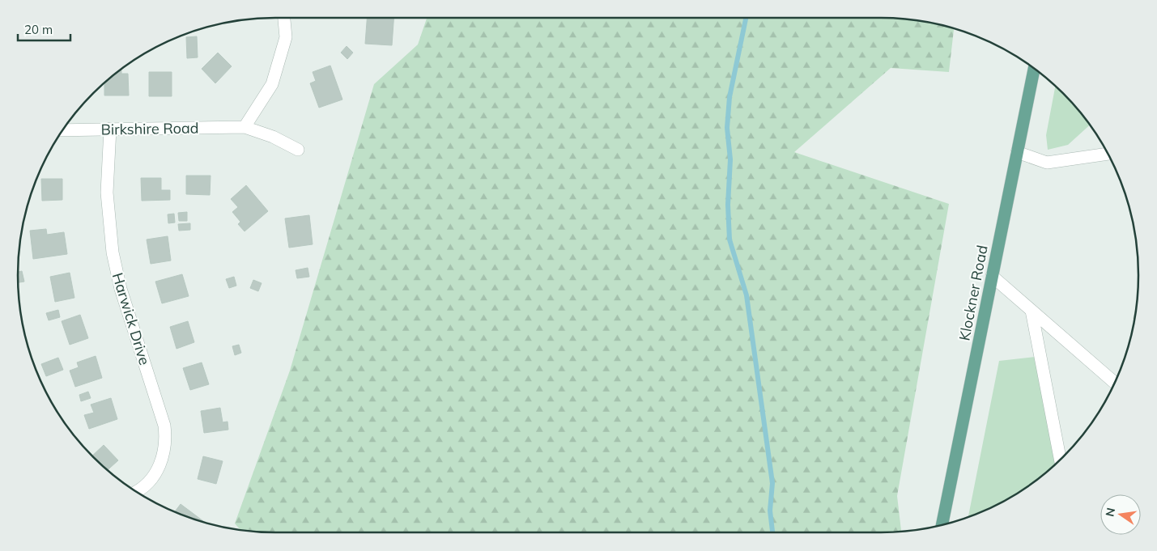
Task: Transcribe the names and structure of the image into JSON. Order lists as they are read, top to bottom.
{
  "streets": {
    "main road": ["Klockner Road"],
    "street": ["Birkshire Road", "Harwick Drive"]
  },
  "crossings": [
    ["Birkshire Road", "Harwick Drive"]
  ],
  "scale_bar": "20 m",
  "north": "left"
}
